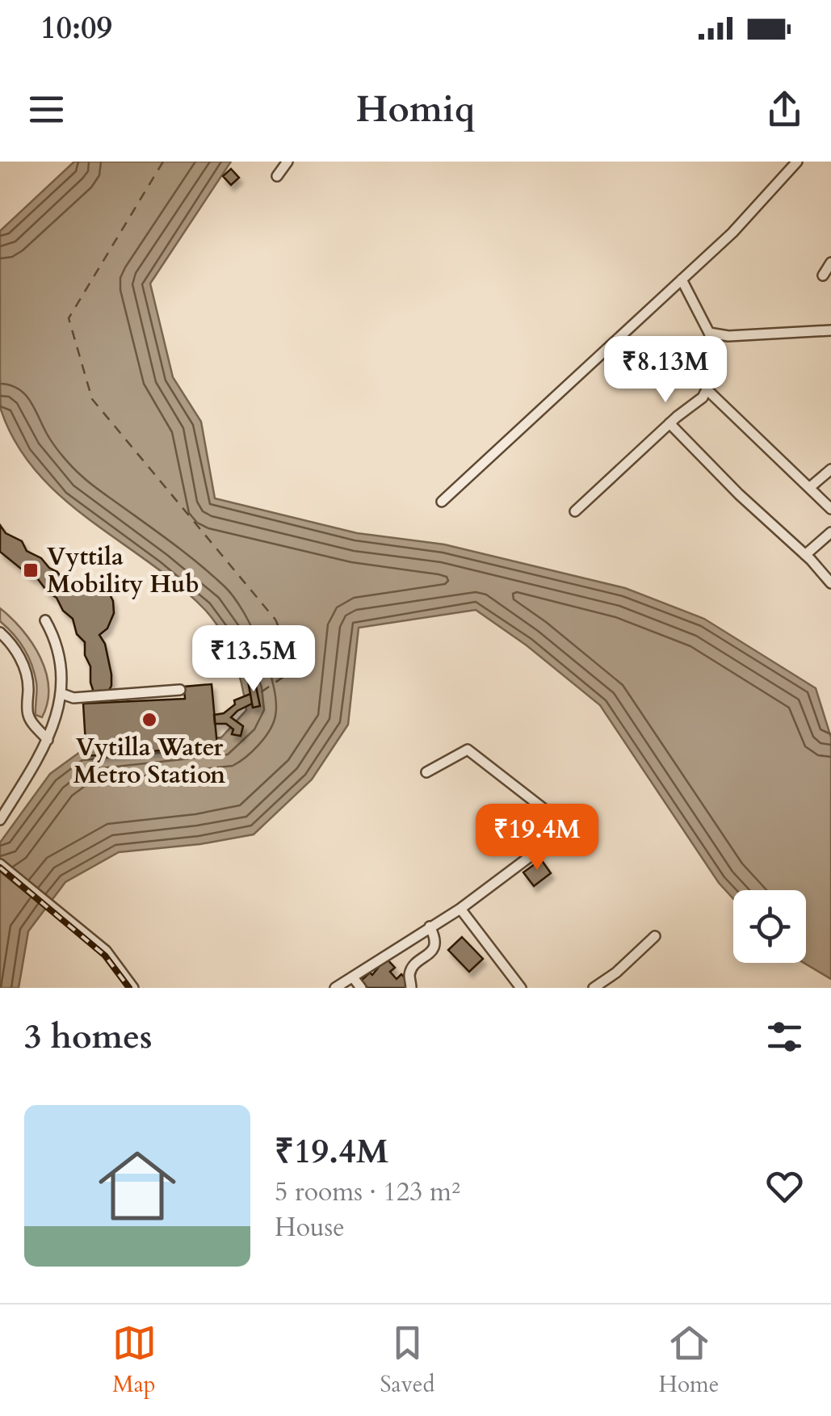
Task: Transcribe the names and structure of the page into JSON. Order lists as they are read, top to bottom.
{
  "places": {
    "transit": ["Vyttila Mobility Hub"],
    "other": ["Vytilla Water Metro Station"]
  },
  "page": {
    "status": "10:09",
    "header": "Homiq",
    "price": ["₹8.13M", "₹13.5M", "₹19.4M"],
    "heading": "3 homes",
    "list": [
      {
        "name": "₹19.4M",
        "note": "5 rooms · 123 m² · House"
      }
    ],
    "tabs": ["Map", "Saved", "Home"]
  }
}
